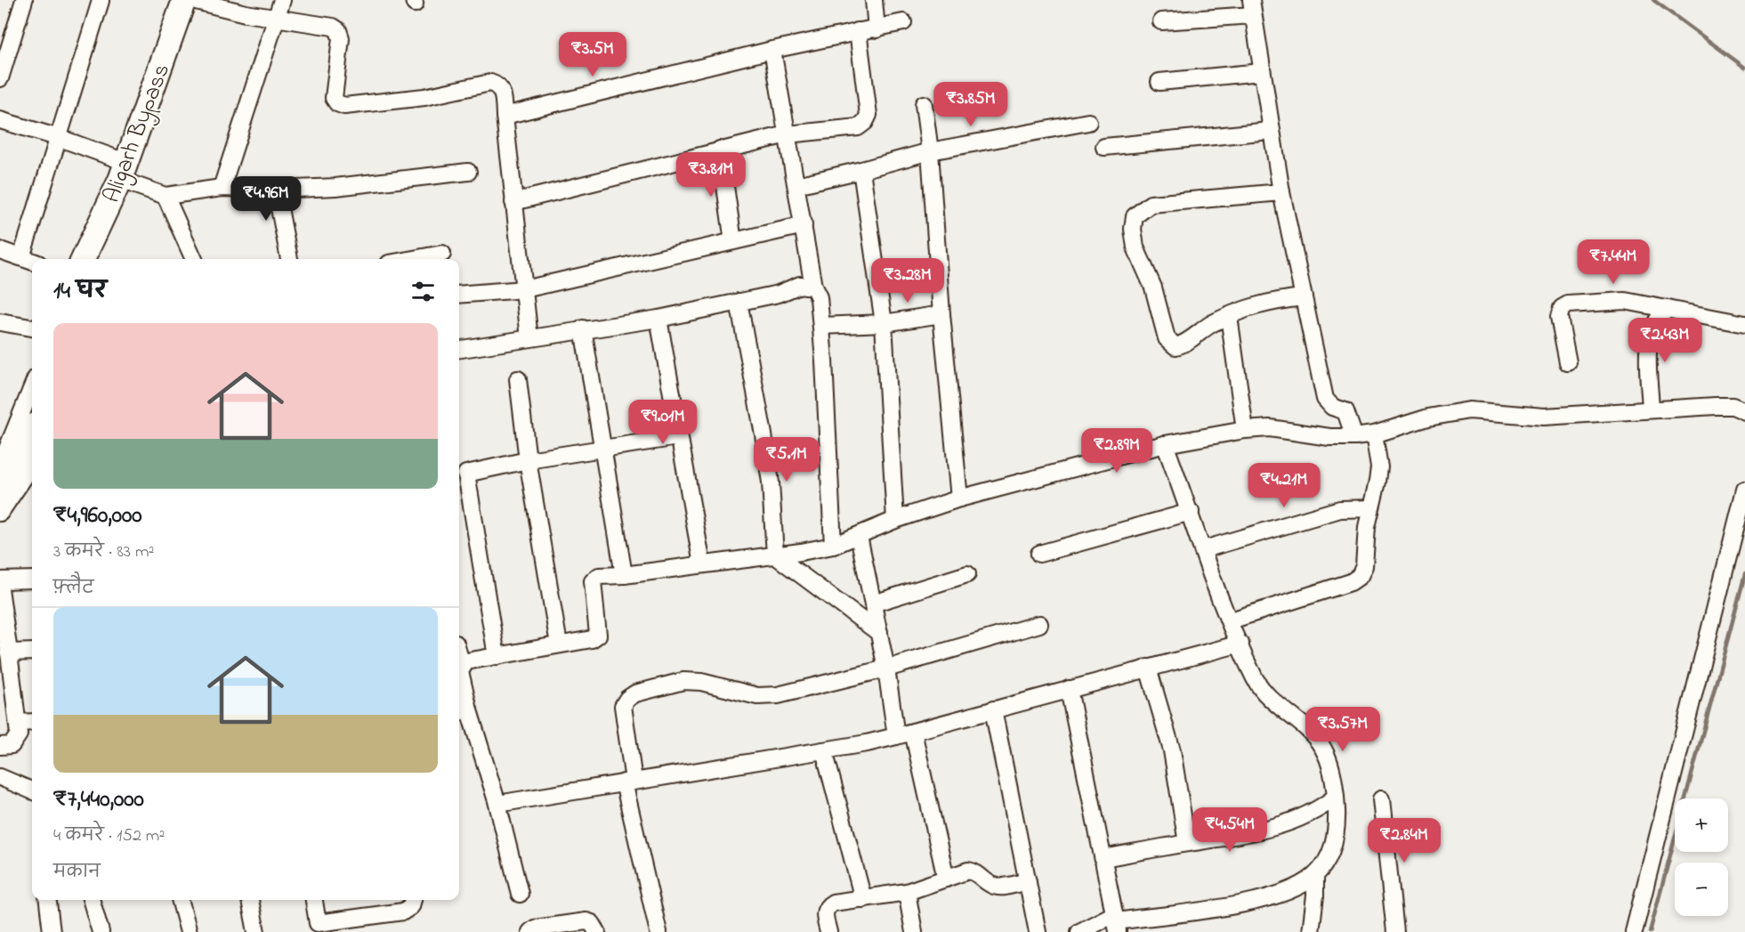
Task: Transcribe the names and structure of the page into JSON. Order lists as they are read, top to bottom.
{
  "streets": {
    "main road": ["Aligarh Bypass"]
  },
  "page": {
    "price": [
      "₹3.5M",
      "₹3.85M",
      "₹3.81M",
      "₹4.96M",
      "₹7.44M",
      "₹3.28M",
      "₹2.43M",
      "₹9.01M",
      "₹2.89M",
      "₹5.1M",
      "₹4.21M",
      "₹3.57M",
      "₹4.54M",
      "₹2.84M"
    ],
    "heading": "14 घर",
    "list": [
      {
        "name": "₹4,960,000",
        "note": "3 कमरे · 83 m² · फ़्लैट"
      },
      {
        "name": "₹7,440,000",
        "note": "4 कमरे · 152 m² · मकान"
      }
    ],
    "map_buttons": ["+", "−"]
  }
}
